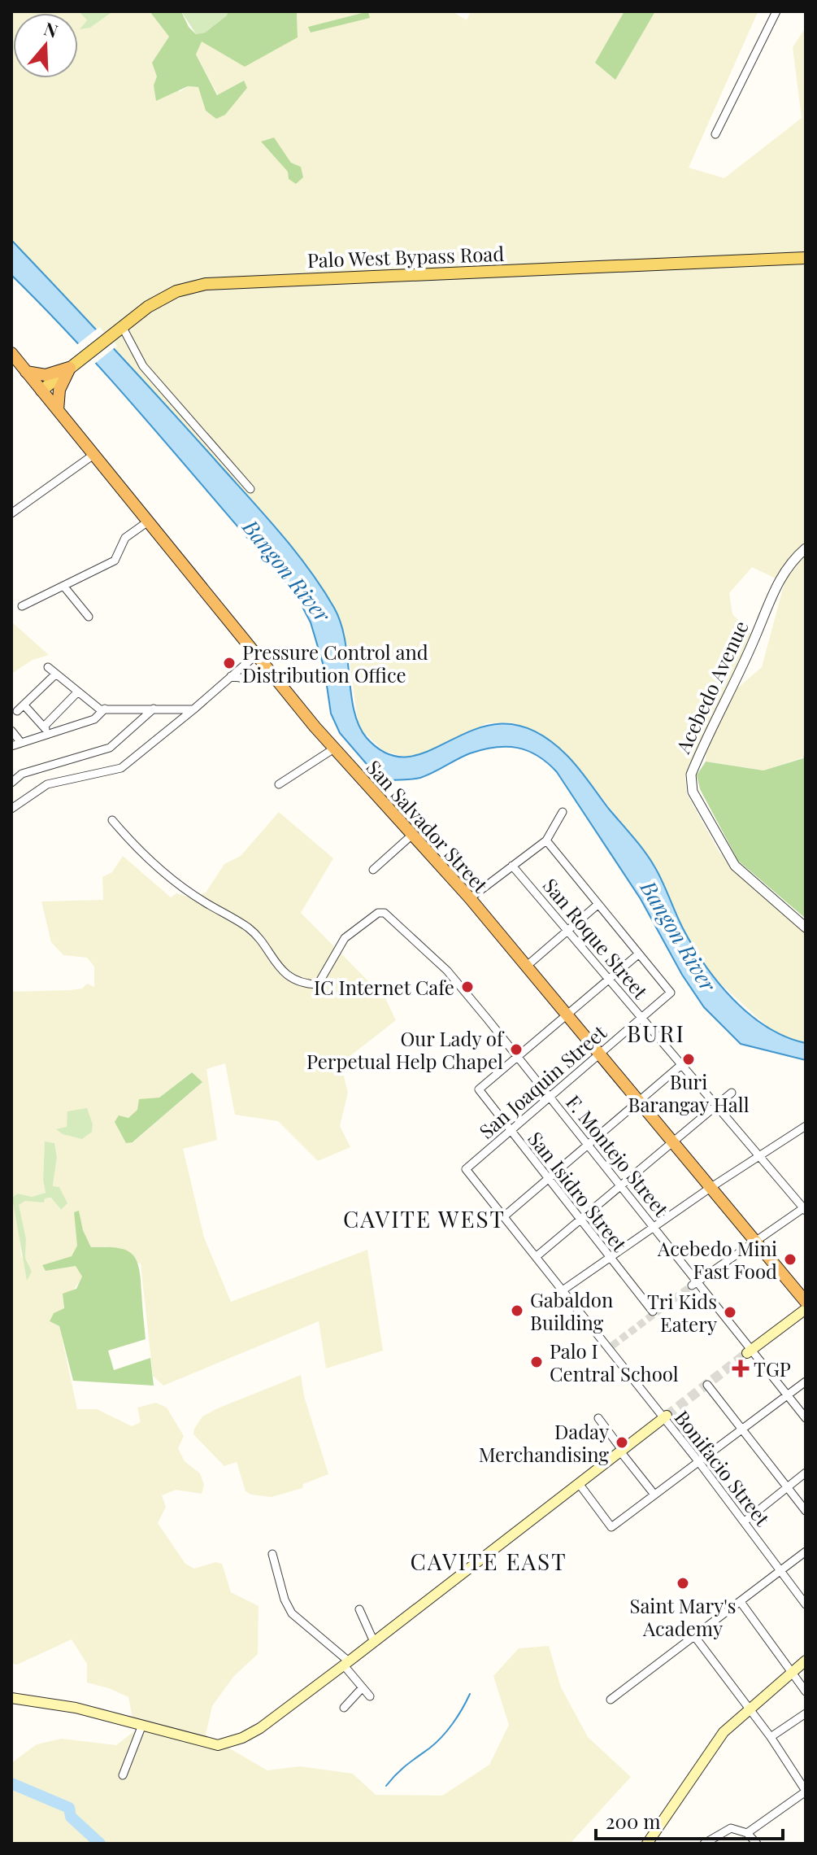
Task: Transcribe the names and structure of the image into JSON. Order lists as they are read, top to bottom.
{
  "streets": {
    "highway": ["San Salvador Street"],
    "main road": ["Palo West Bypass Road"],
    "street": [
      "Acebedo Avenue",
      "San Roque Street",
      "San Joaquin Street",
      "F. Montejo Street",
      "San Isidro Street",
      "Bonifacio Street"
    ]
  },
  "crossings": [
    ["Palo West Bypass Road", "San Salvador Street"],
    ["San Salvador Street", "San Joaquin Street"],
    ["San Roque Street", "San Joaquin Street"],
    ["San Joaquin Street", "F. Montejo Street"],
    ["San Joaquin Street", "San Isidro Street"],
    ["San Joaquin Street", "Bonifacio Street"],
    ["F. Montejo Street", "San Isidro Street"]
  ],
  "districts": ["BURI", "CAVITE WEST", "CAVITE EAST"],
  "water": ["Bangon River"],
  "places": {
    "other": [
      "Pressure Control and Distribution Office",
      "IC Internet Cafe",
      "Our Lady of Perpetual Help Chapel",
      "Buri Barangay Hall",
      "Acebedo Mini Fast Food",
      "Gabaldon Building",
      "Tri Kids Eatery",
      "Palo I Central School",
      "Daday Merchandising",
      "Saint Mary's Academy"
    ],
    "health": ["TGP"]
  },
  "scale_bar": "200 m",
  "north": "top"
}
